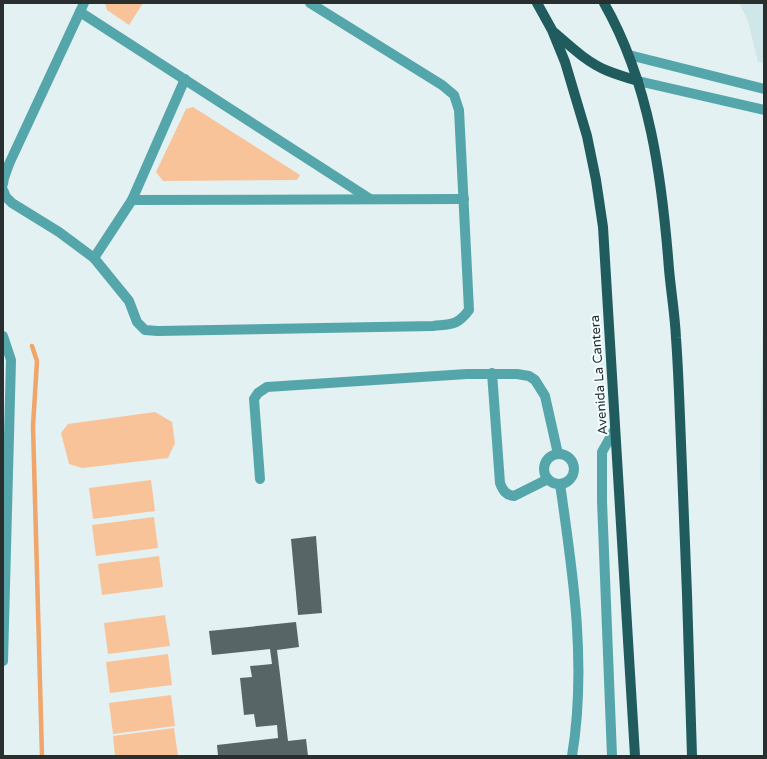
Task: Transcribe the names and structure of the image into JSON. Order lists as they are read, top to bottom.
{
  "streets": {
    "main road": ["Avenida La Cantera"]
  }
}
